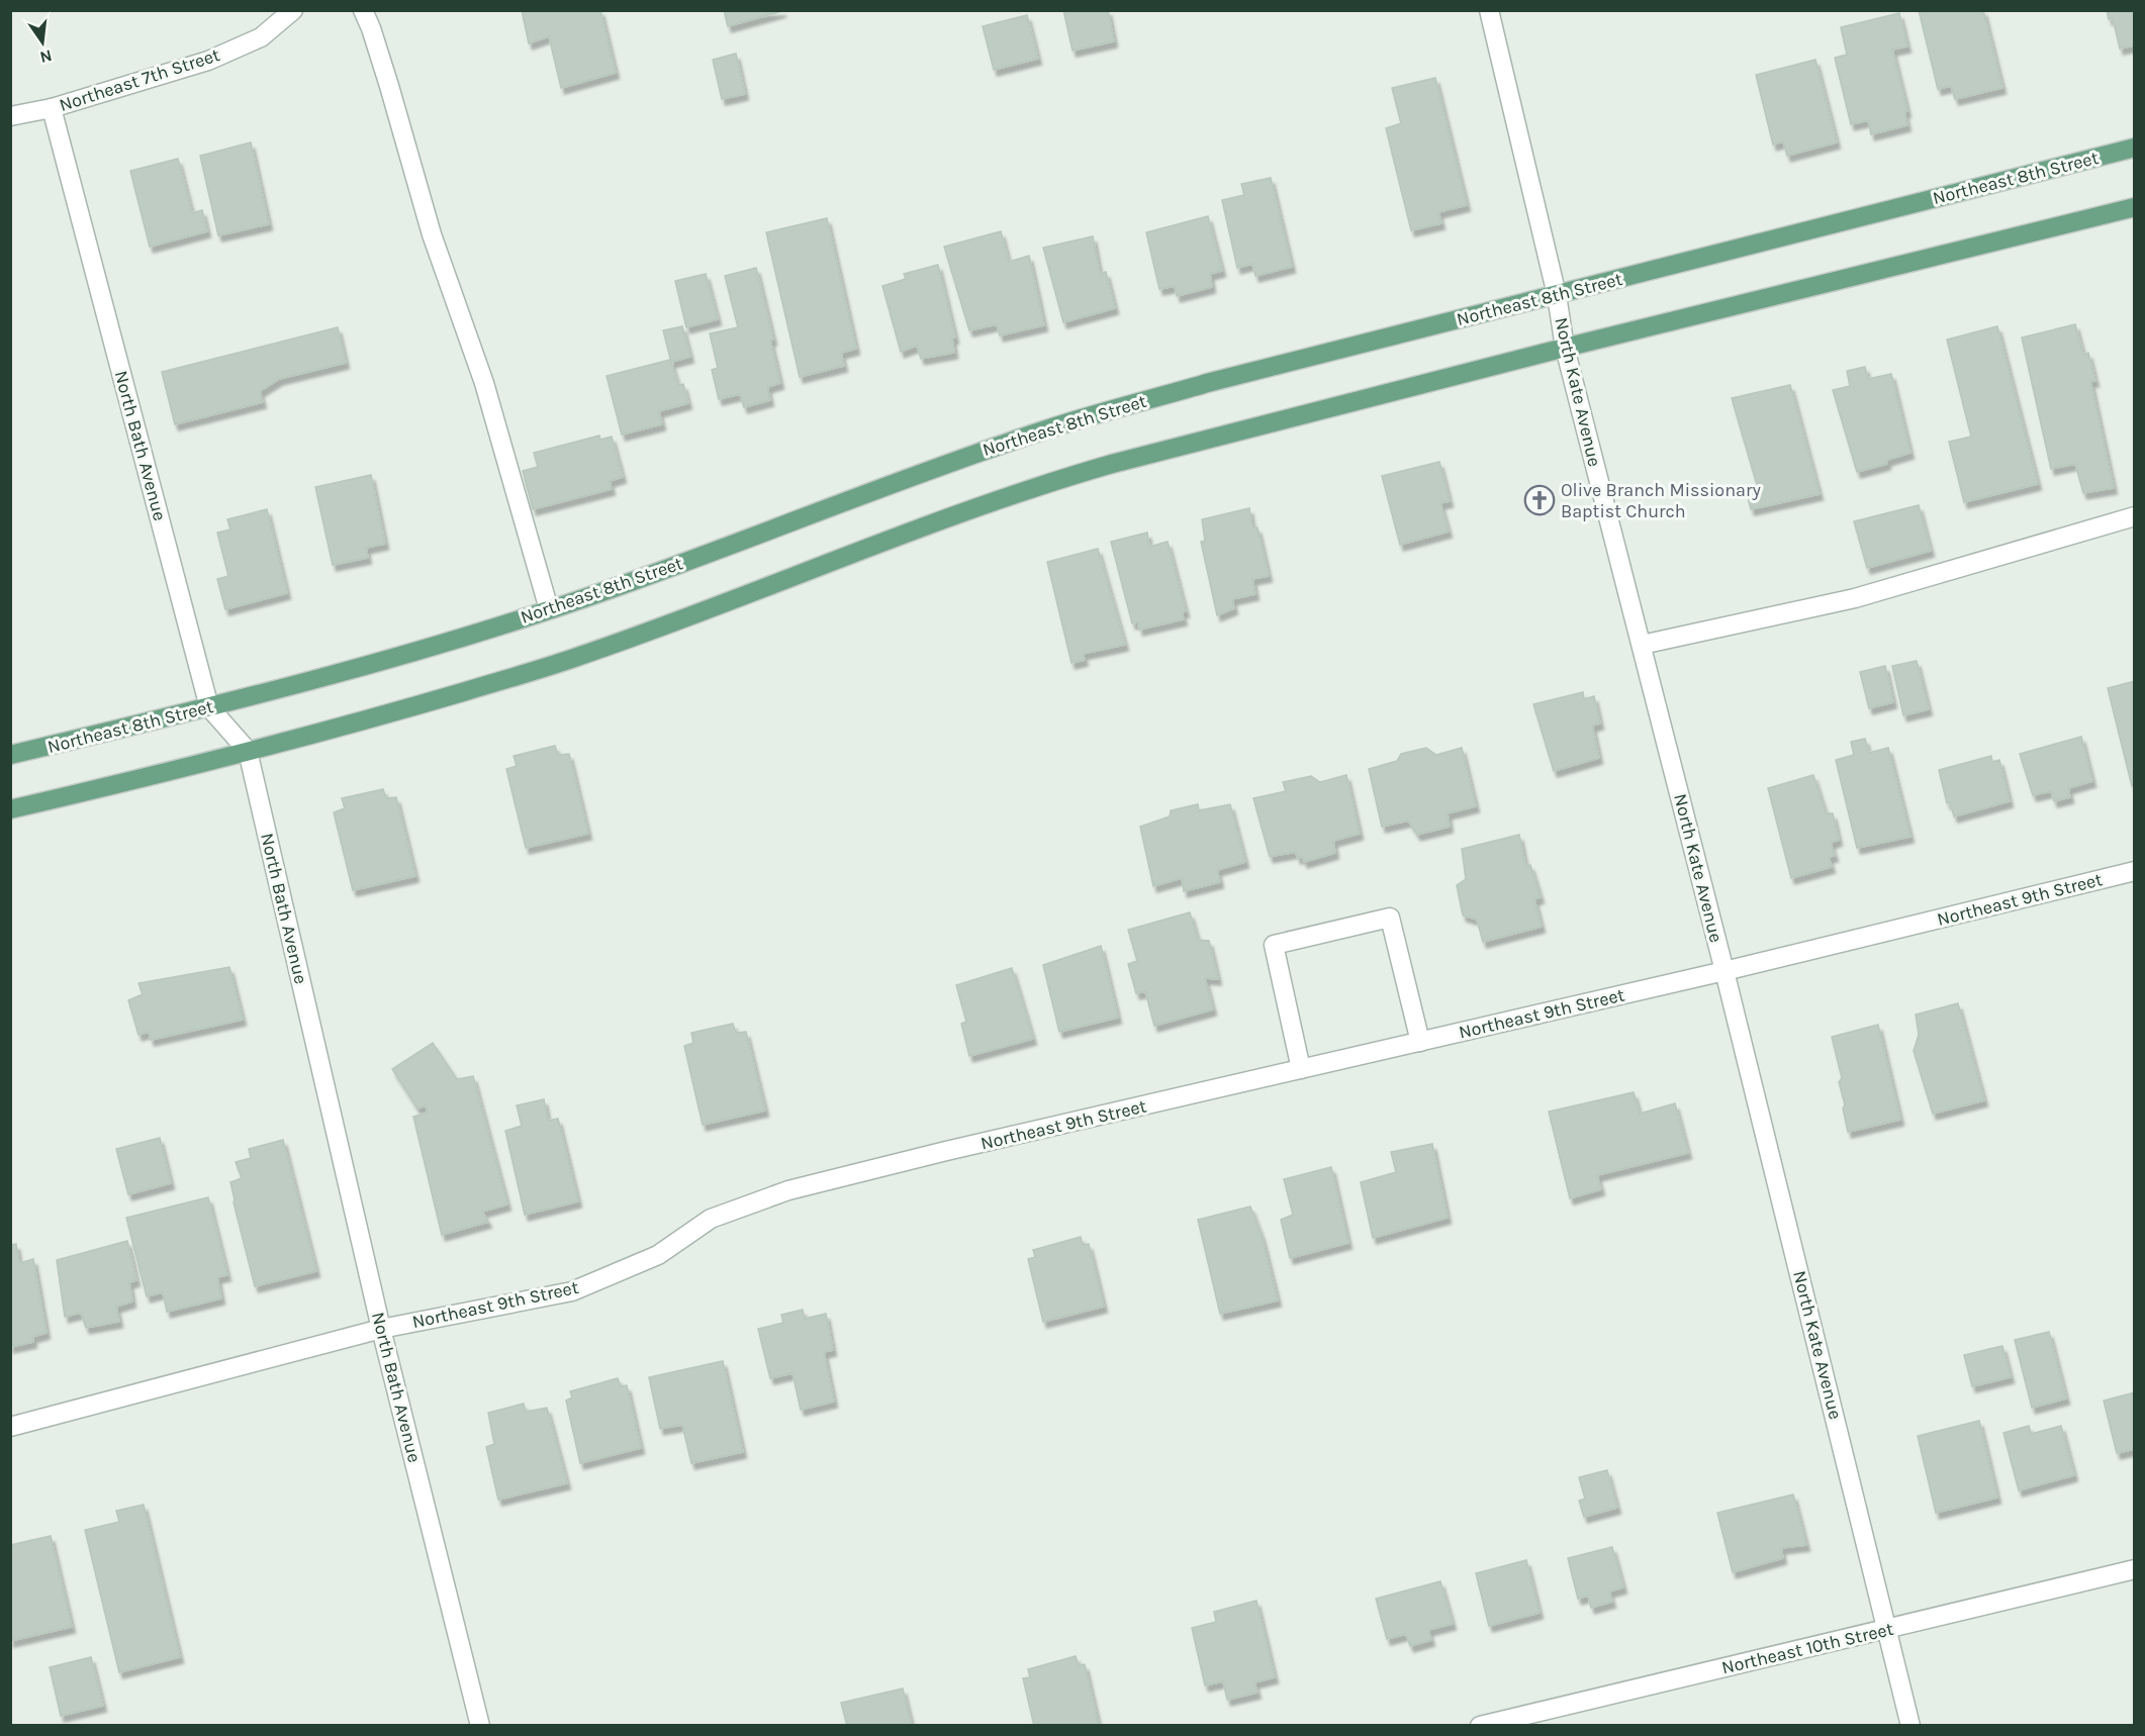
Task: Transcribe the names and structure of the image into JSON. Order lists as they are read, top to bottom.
{
  "streets": {
    "main road": ["Northeast 8th Street"],
    "street": [
      "Northeast 7th Street",
      "North Kate Avenue",
      "North Bath Avenue",
      "Northeast 9th Street",
      "Northeast 10th Street"
    ]
  },
  "crossings": [
    ["Northeast 7th Street", "North Bath Avenue"],
    ["Northeast 8th Street", "North Kate Avenue"],
    ["Northeast 8th Street", "North Bath Avenue"],
    ["North Kate Avenue", "Northeast 9th Street"],
    ["North Kate Avenue", "Northeast 10th Street"],
    ["North Bath Avenue", "Northeast 9th Street"]
  ],
  "places": {
    "church": ["Olive Branch Missionary Baptist Church"]
  },
  "north": "bottom"
}
